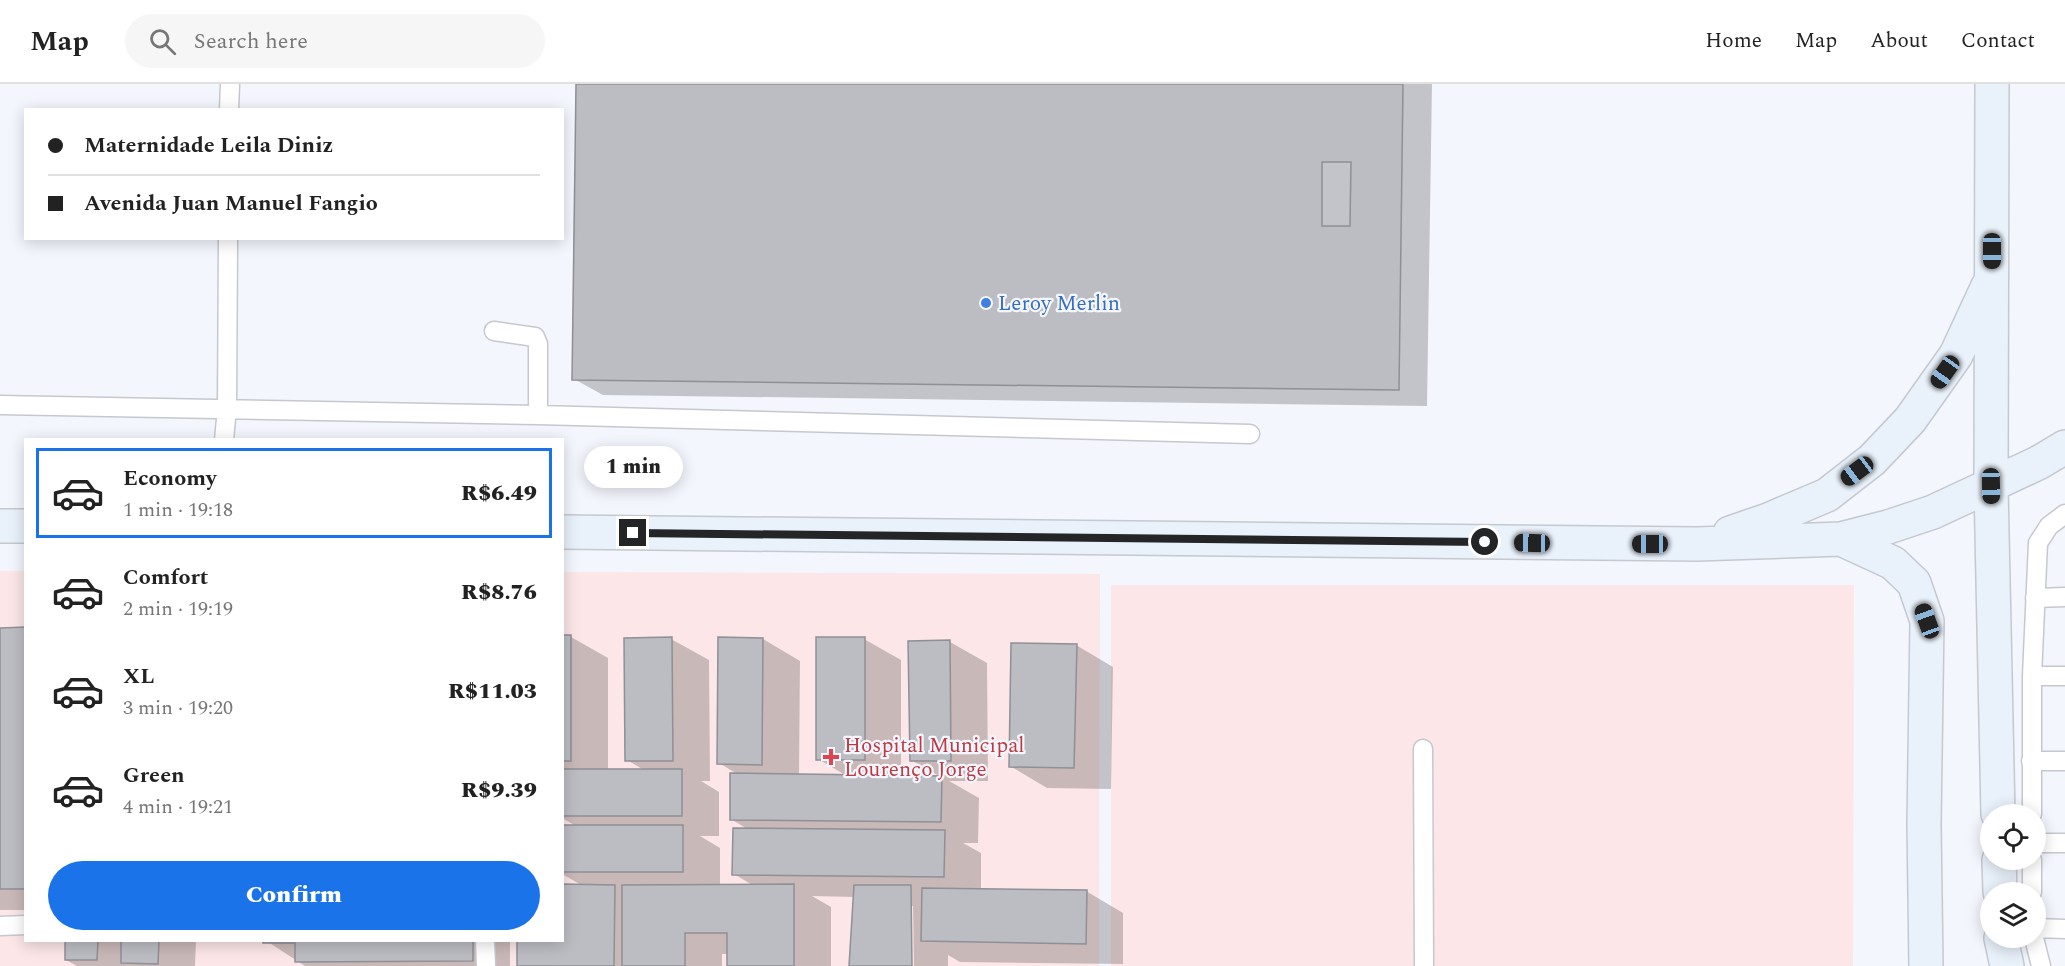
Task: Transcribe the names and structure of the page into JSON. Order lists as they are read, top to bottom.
{
  "places": {
    "other": ["Leroy Merlin"],
    "health": ["Hospital Municipal Lourenço Jorge"]
  },
  "page": {
    "header": "Map",
    "search": "Search here",
    "nav": [
      "Home",
      "Map",
      "About",
      "Contact"
    ],
    "banner": ["Maternidade Leila Diniz", "Avenida Juan Manuel Fangio"],
    "bubble": "1 min",
    "list": [
      {
        "name": "Economy",
        "note": "1 min · 19:18",
        "value": "R$6.49"
      },
      {
        "name": "Comfort",
        "note": "2 min · 19:19",
        "value": "R$8.76"
      },
      {
        "name": "XL",
        "note": "3 min · 19:20",
        "value": "R$11.03"
      },
      {
        "name": "Green",
        "note": "4 min · 19:21",
        "value": "R$9.39"
      }
    ],
    "buttons": "Confirm"
  }
}
